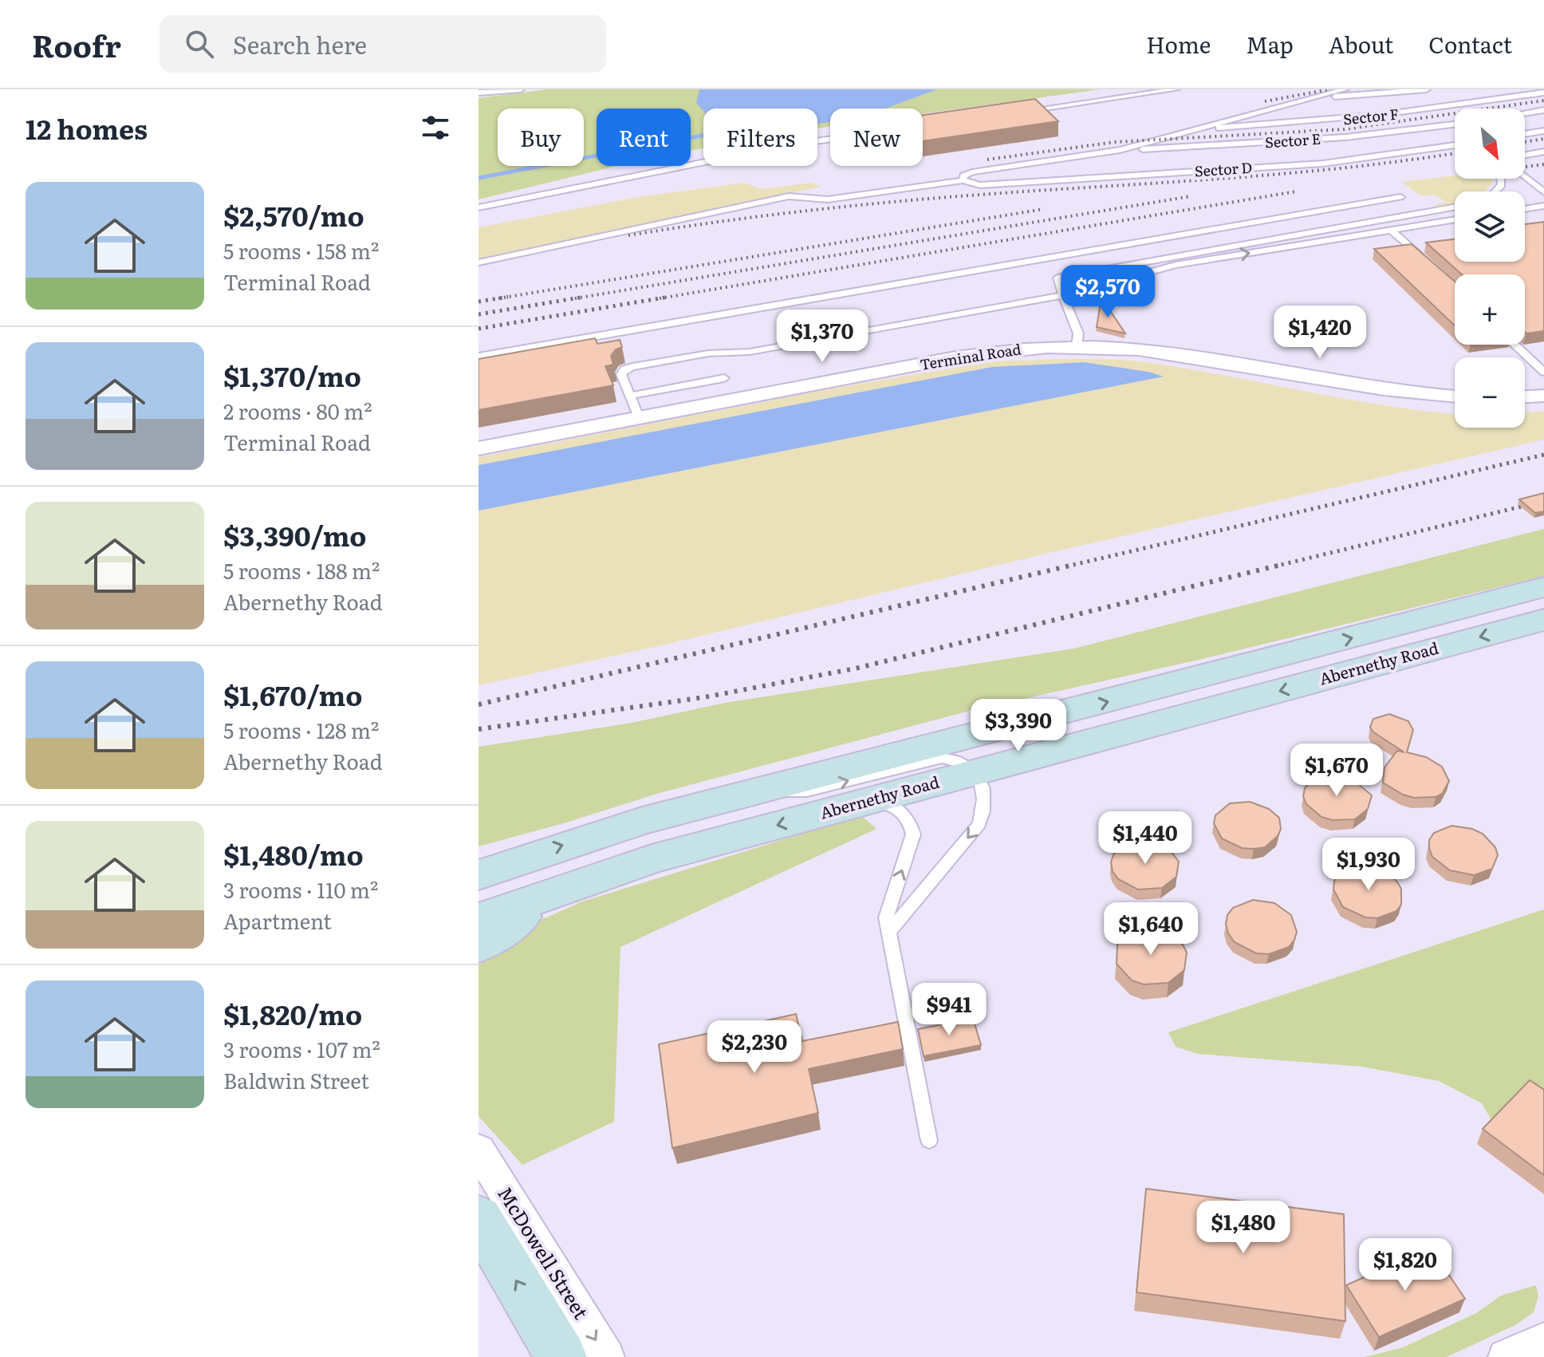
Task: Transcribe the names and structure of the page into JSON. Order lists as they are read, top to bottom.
{
  "streets": {
    "main road": ["Abernethy Road"],
    "street": ["Terminal Road", "McDowell Street"],
    "lane": ["Sector F", "Sector E", "Sector D"]
  },
  "one_way": ["McDowell Street"],
  "north": "bottom right",
  "page": {
    "header": "Roofr",
    "search": "Search here",
    "nav": [
      "Home",
      "Map",
      "About",
      "Contact"
    ],
    "heading": "12 homes",
    "map_buttons": ["+", "−"],
    "chip": [
      "Buy",
      "Rent",
      "Filters",
      "New"
    ],
    "list": [
      {
        "name": "$2,570/mo",
        "note": "5 rooms · 158 m² · Terminal Road"
      },
      {
        "name": "$1,370/mo",
        "note": "2 rooms · 80 m² · Terminal Road"
      },
      {
        "name": "$3,390/mo",
        "note": "5 rooms · 188 m² · Abernethy Road"
      },
      {
        "name": "$1,670/mo",
        "note": "5 rooms · 128 m² · Abernethy Road"
      },
      {
        "name": "$1,480/mo",
        "note": "3 rooms · 110 m² · Apartment"
      },
      {
        "name": "$1,820/mo",
        "note": "3 rooms · 107 m² · Baldwin Street"
      }
    ],
    "price": [
      "$2,570",
      "$1,420",
      "$1,370",
      "$3,390",
      "$1,670",
      "$1,440",
      "$1,930",
      "$1,640",
      "$941",
      "$2,230",
      "$1,480",
      "$1,820"
    ]
  }
}
